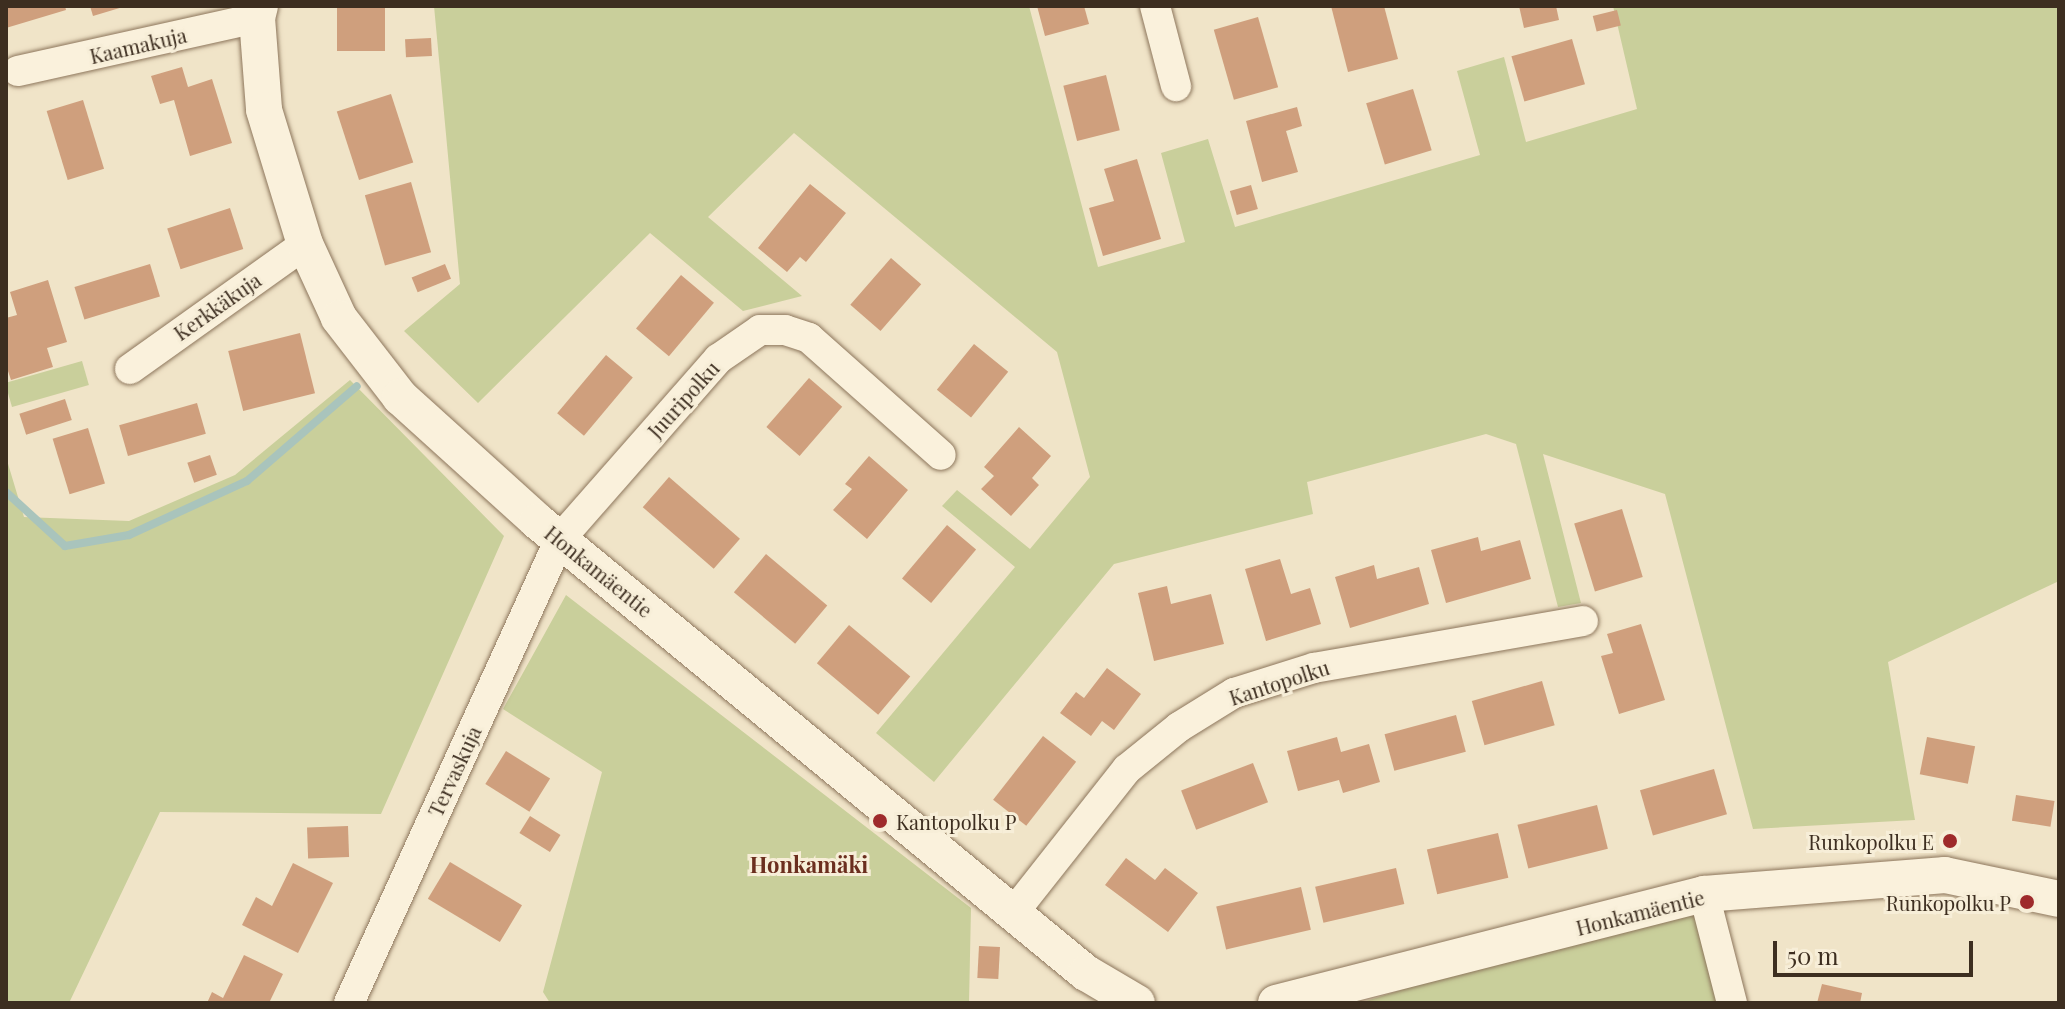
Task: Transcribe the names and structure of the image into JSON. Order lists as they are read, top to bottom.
{
  "streets": {
    "street": [
      "Kaamakuja",
      "Kerkkäkuja",
      "Juuripolku",
      "Honkamäentie",
      "Kantopolku",
      "Tervaskuja"
    ]
  },
  "crossings": [
    ["Kaamakuja", "Honkamäentie"],
    ["Kerkkäkuja", "Honkamäentie"],
    ["Juuripolku", "Honkamäentie"],
    ["Juuripolku", "Tervaskuja"],
    ["Honkamäentie", "Kantopolku"],
    ["Honkamäentie", "Tervaskuja"]
  ],
  "districts": ["Honkamäki"],
  "places": ["Kantopolku P", "Runkopolku E", "Runkopolku P"],
  "scale_bar": "50 m"
}
